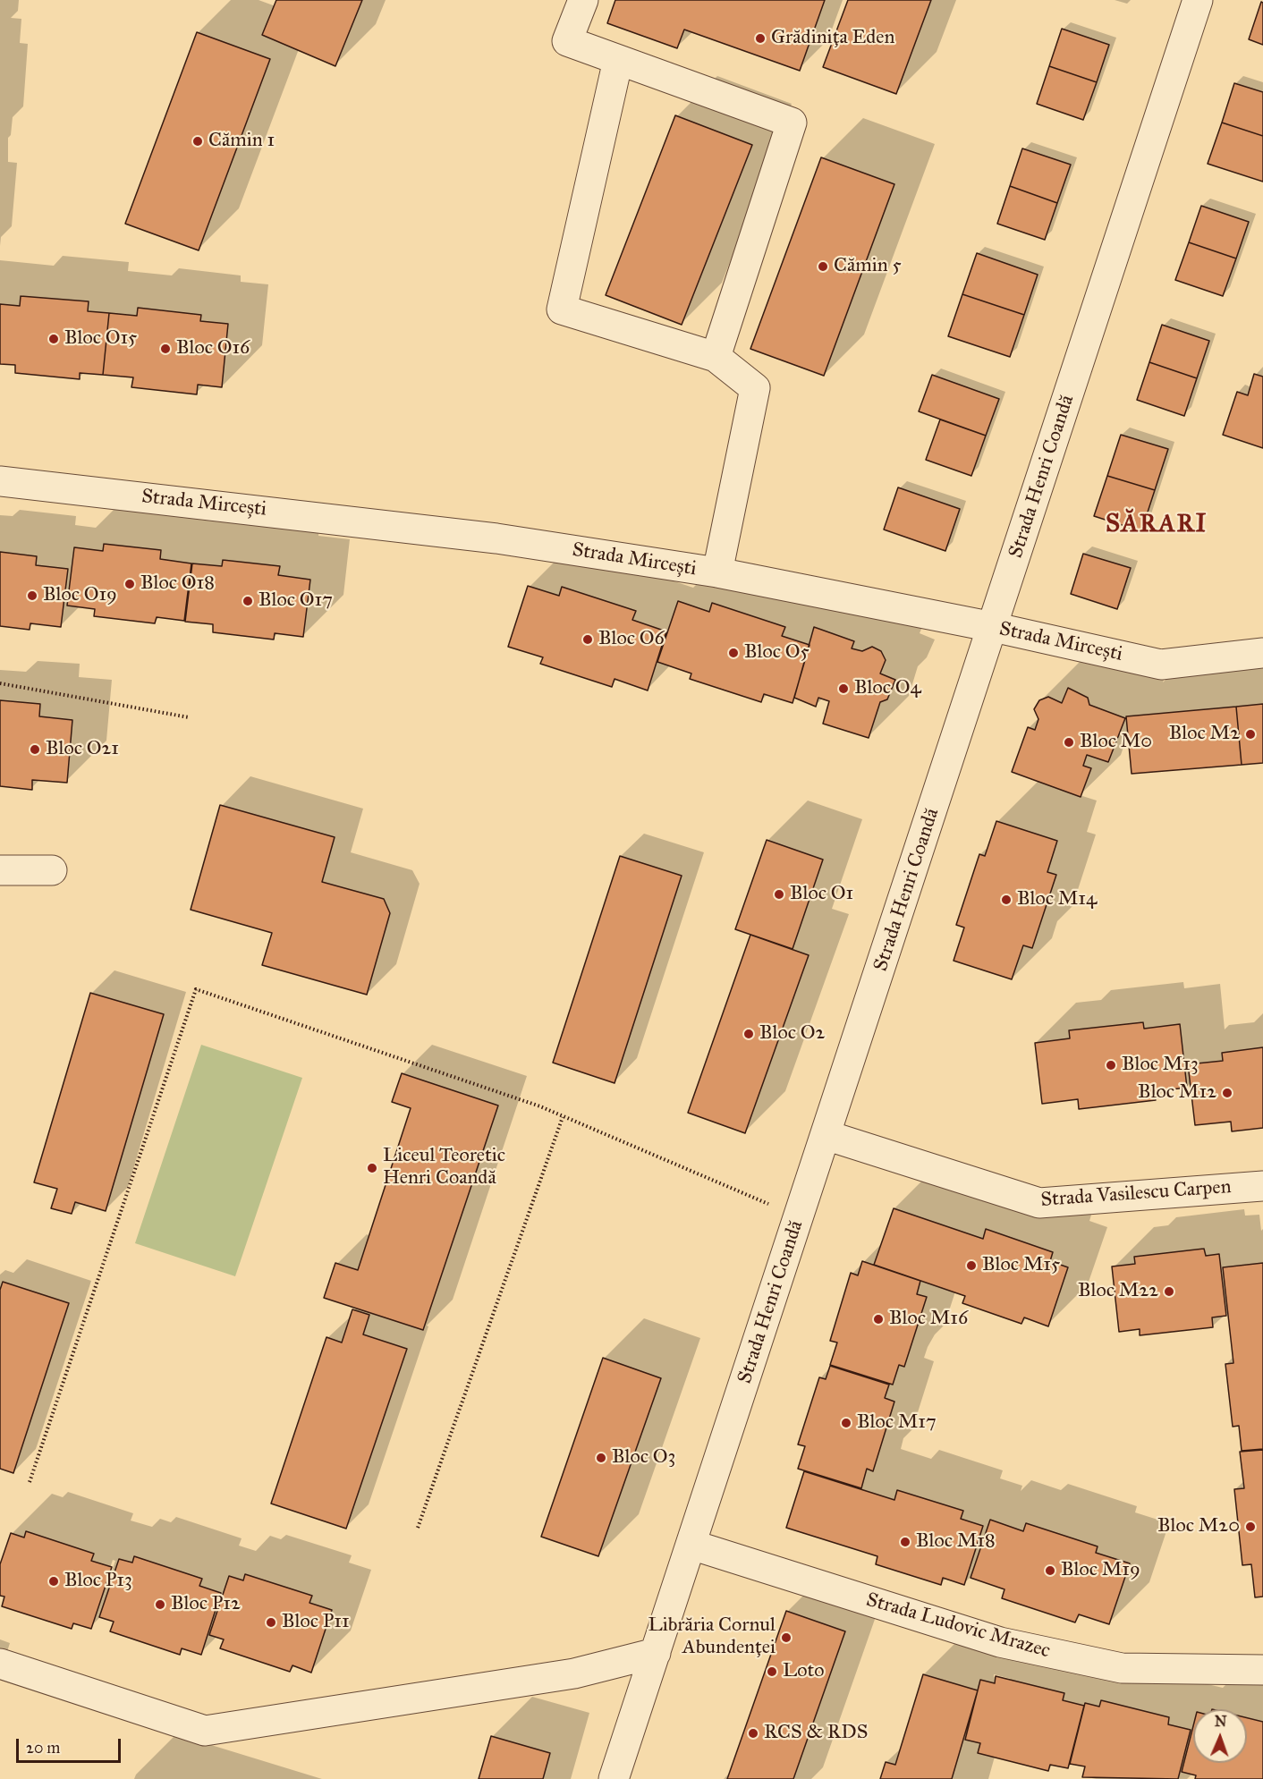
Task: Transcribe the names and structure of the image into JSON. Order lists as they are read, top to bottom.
{
  "streets": {
    "street": [
      "Strada Henri Coandă",
      "Strada Mircești",
      "Strada Vasilescu Carpen",
      "Strada Ludovic Mrazec"
    ]
  },
  "crossings": [
    ["Strada Henri Coandă", "Strada Mircești"],
    ["Strada Henri Coandă", "Strada Vasilescu Carpen"],
    ["Strada Henri Coandă", "Strada Ludovic Mrazec"]
  ],
  "districts": ["SĂRARI"],
  "places": [
    "Grădinița Eden",
    "Cămin 1",
    "Cămin 5",
    "Bloc O15",
    "Bloc O16",
    "Bloc O18",
    "Bloc O19",
    "Bloc O17",
    "Bloc O6",
    "Bloc O5",
    "Bloc O4",
    "Bloc M2",
    "Bloc M0",
    "Bloc O21",
    "Bloc O1",
    "Bloc M14",
    "Bloc O2",
    "Bloc M13",
    "Bloc M12",
    "Liceul Teoretic Henri Coandă",
    "Bloc M15",
    "Bloc M22",
    "Bloc M16",
    "Bloc M17",
    "Bloc O3",
    "Bloc M20",
    "Bloc M18",
    "Bloc M19",
    "Bloc P13",
    "Bloc P12",
    "Bloc P11",
    "Librăria Cornul Abundenței",
    "Loto",
    "RCS & RDS"
  ],
  "scale_bar": "20 m",
  "north": "top"
}
